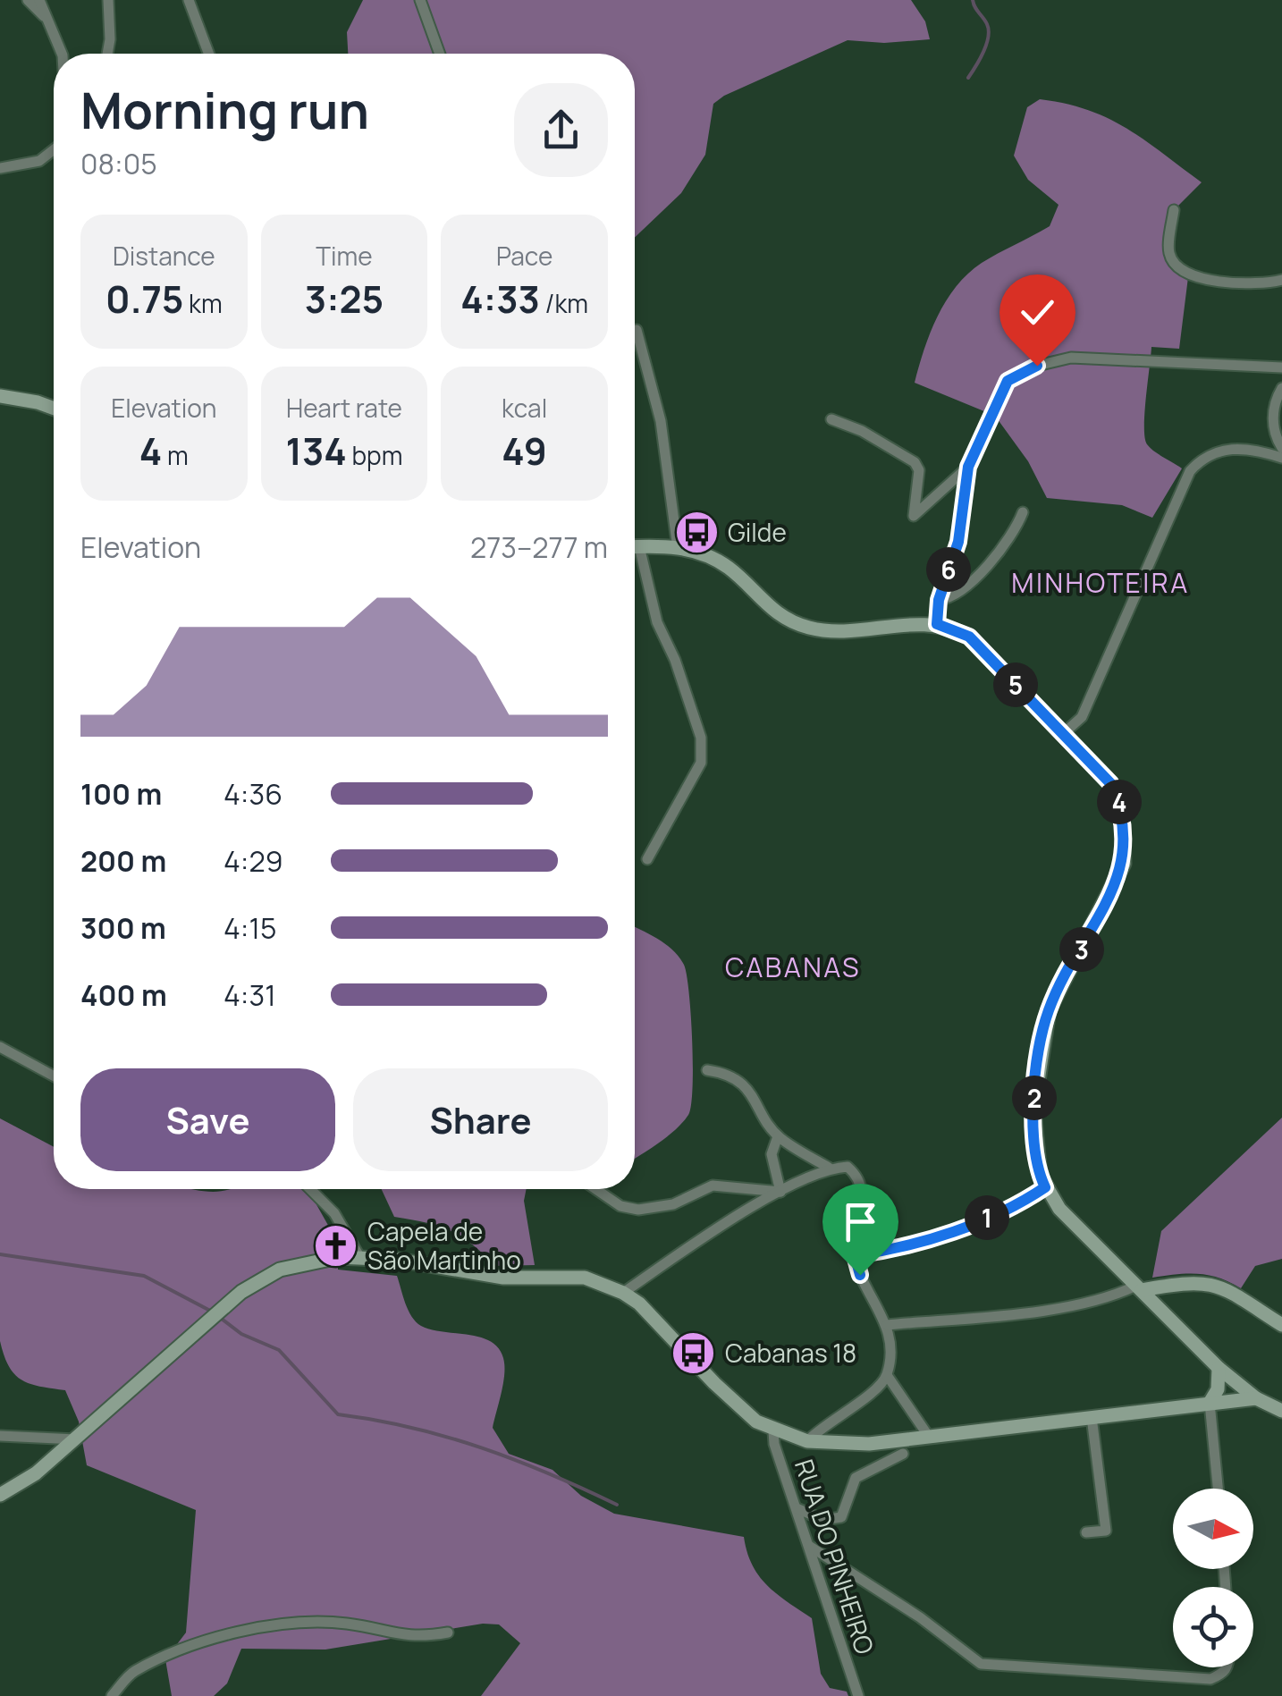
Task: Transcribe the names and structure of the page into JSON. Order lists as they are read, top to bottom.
{
  "streets": {
    "street": ["RUA DO PINHEIRO"]
  },
  "districts": ["MINHOTEIRA", "CABANAS"],
  "places": {
    "bus stop": ["Gilde", "Cabanas 18"],
    "church": ["Capela de São Martinho"]
  },
  "north": "right",
  "page": {
    "heading": ["Morning run", "08:05"],
    "stats": [
      ["Distance", "0.75 km"],
      ["Time", "3:25"],
      ["Pace", "4:33 /km"],
      ["Elevation", "4 m"],
      ["Heart rate", "134 bpm"],
      ["kcal", "49"]
    ],
    "chart": ["Elevation", "273–277 m"],
    "pins": [
      "6",
      "5",
      "4",
      "3",
      "2",
      "1"
    ],
    "list": [
      {
        "name": "100 m",
        "note": "4:36"
      },
      {
        "name": "200 m",
        "note": "4:29"
      },
      {
        "name": "300 m",
        "note": "4:15"
      },
      {
        "name": "400 m",
        "note": "4:31"
      }
    ],
    "buttons": ["Save", "Share"]
  }
}
